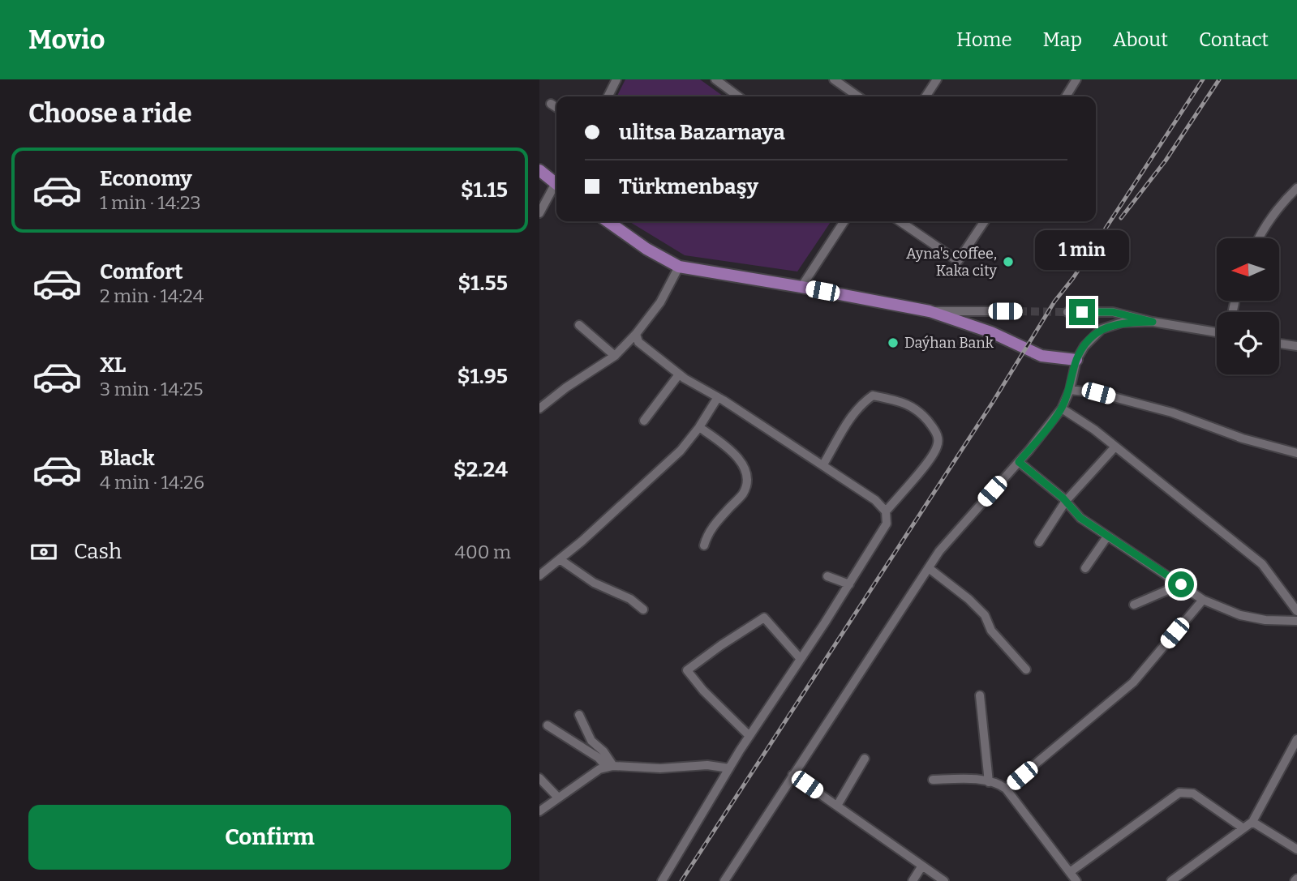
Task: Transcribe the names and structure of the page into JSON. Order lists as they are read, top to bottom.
{
  "places": ["Ayna's coffee, Kaka city", "Daýhan Bank"],
  "north": "left",
  "page": {
    "header": "Movio",
    "nav": [
      "Home",
      "Map",
      "About",
      "Contact"
    ],
    "heading": "Choose a ride",
    "banner": ["ulitsa Bazarnaya", "Türkmenbaşy"],
    "list": [
      {
        "name": "Economy",
        "note": "1 min · 14:23",
        "value": "$1.15"
      },
      {
        "name": "Comfort",
        "note": "2 min · 14:24",
        "value": "$1.55"
      },
      {
        "name": "XL",
        "note": "3 min · 14:25",
        "value": "$1.95"
      },
      {
        "name": "Black",
        "note": "4 min · 14:26",
        "value": "$2.24"
      }
    ],
    "bubble": "1 min",
    "pay": ["Cash", "400 m"],
    "buttons": "Confirm"
  }
}
